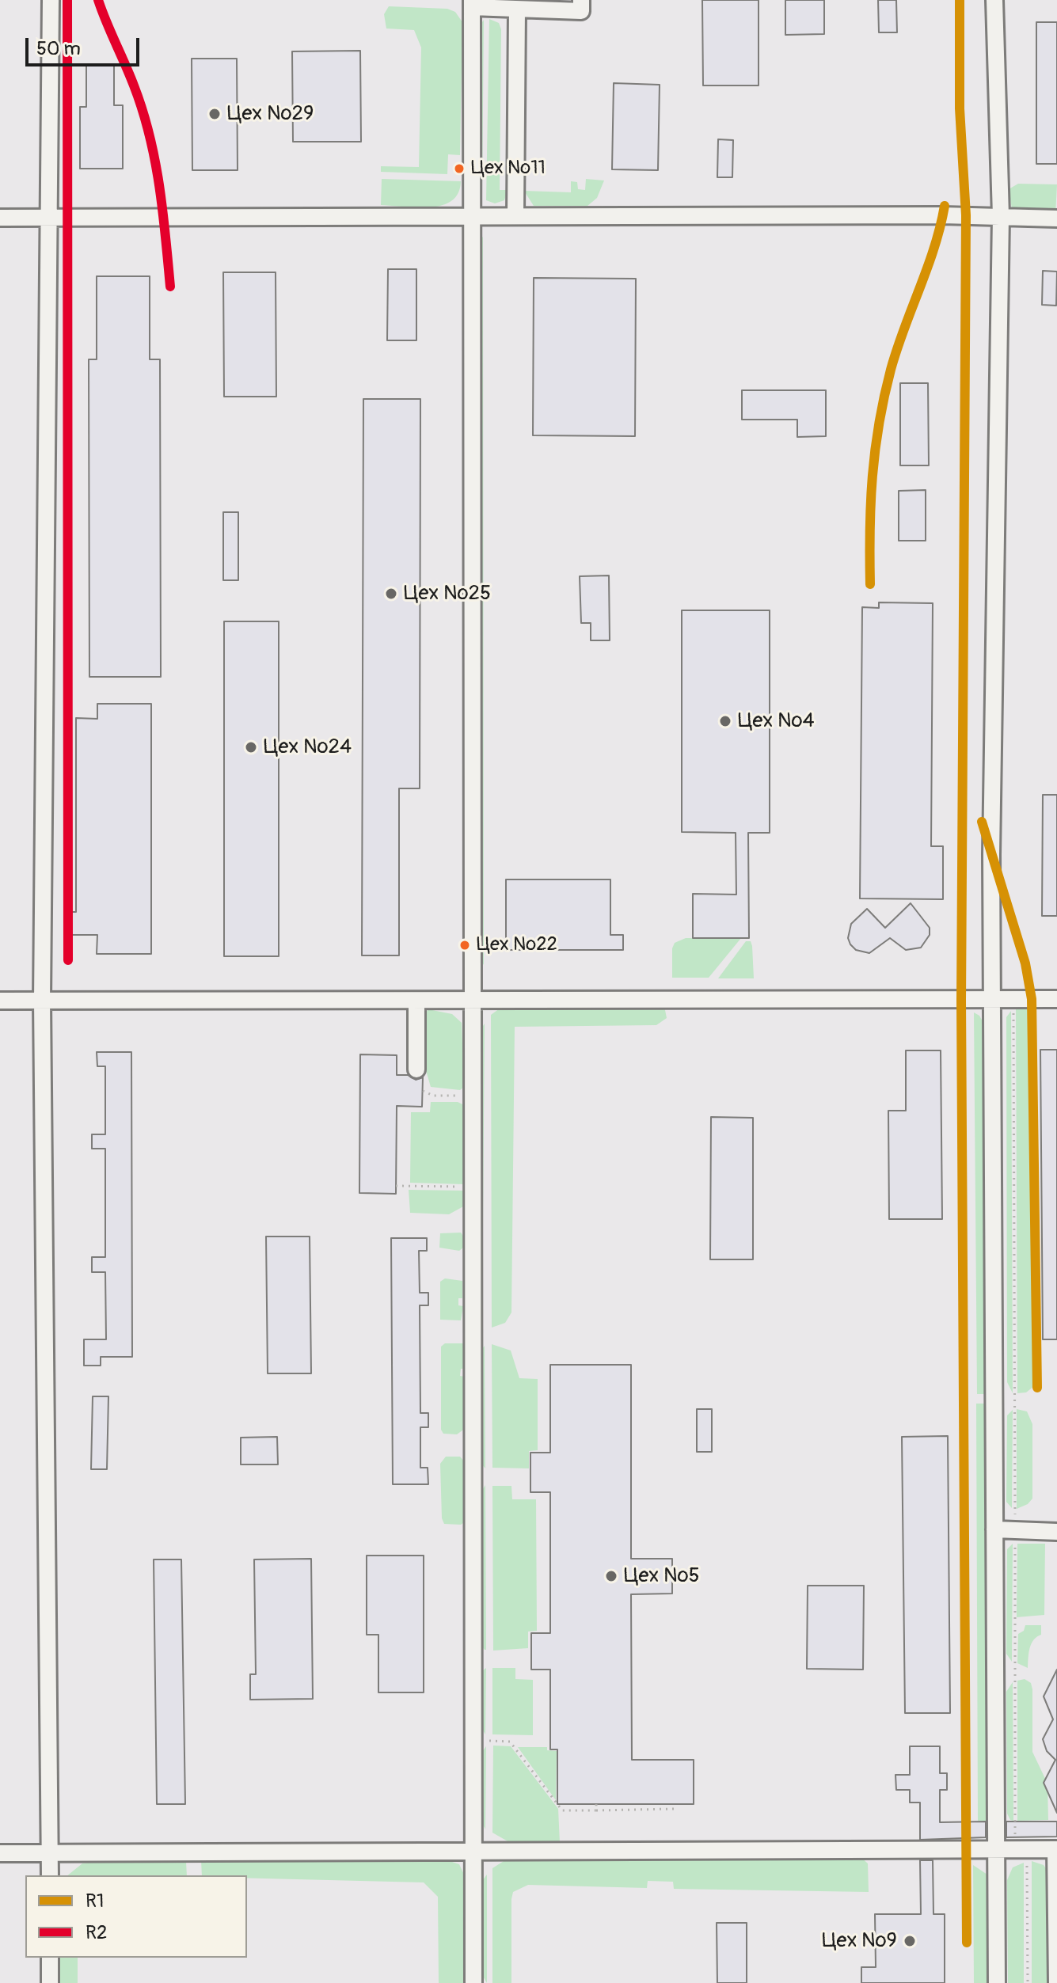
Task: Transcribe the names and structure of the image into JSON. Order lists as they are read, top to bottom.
{
  "places": [
    "Цех №29",
    "Цех №11",
    "Цех №25",
    "Цех №4",
    "Цех №24",
    "Цех №22",
    "Цех №5",
    "Цех №9"
  ],
  "lines": ["transit line R1", "transit line R2"],
  "legend": ["R1", "R2"],
  "scale_bar": "50 m"
}
